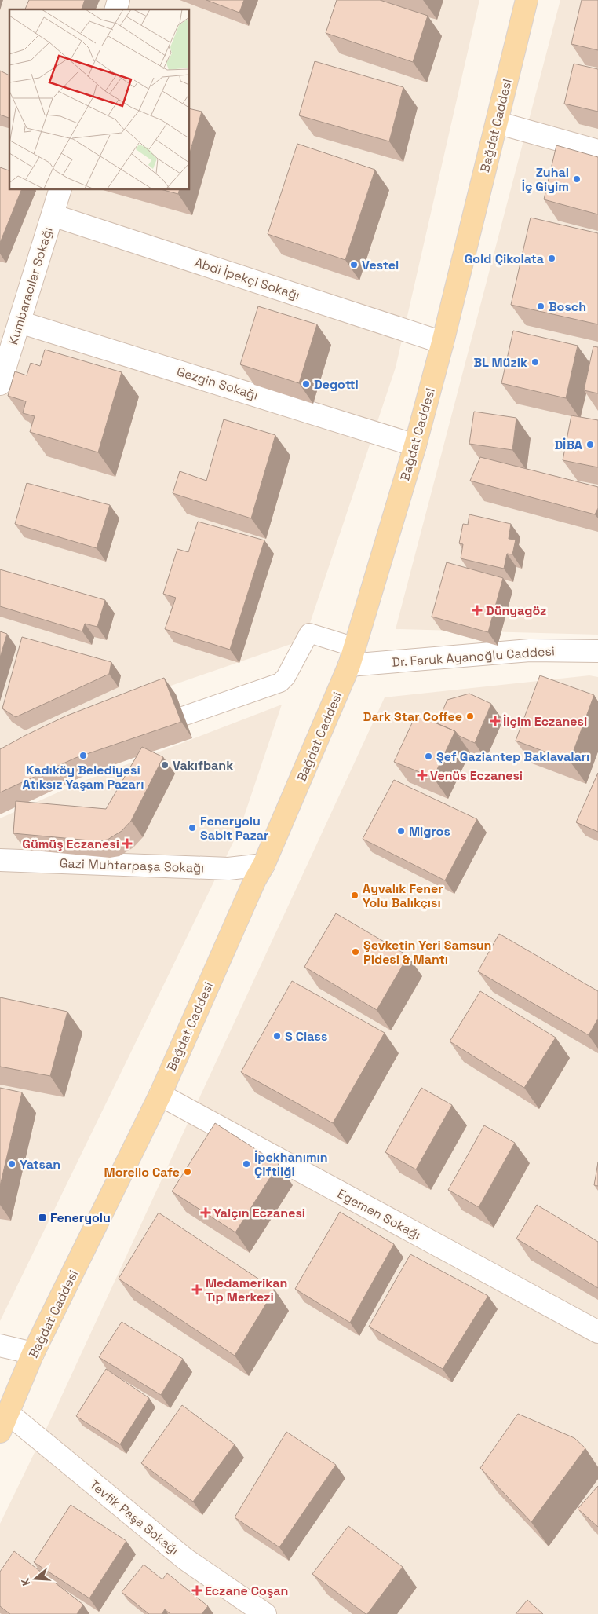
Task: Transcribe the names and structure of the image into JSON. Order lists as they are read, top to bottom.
{
  "streets": {
    "main road": ["Bağdat Caddesi"],
    "street": [
      "Abdi İpekçi Sokağı",
      "Kumbaracılar Sokağı",
      "Gezgin Sokağı",
      "Dr. Faruk Ayanoğlu Caddesi",
      "Gazi Muhtarpaşa Sokağı",
      "Egemen Sokağı",
      "Tevfik Paşa Sokağı"
    ]
  },
  "crossings": [
    ["Bağdat Caddesi", "Abdi İpekçi Sokağı"],
    ["Bağdat Caddesi", "Gezgin Sokağı"],
    ["Bağdat Caddesi", "Dr. Faruk Ayanoğlu Caddesi"],
    ["Bağdat Caddesi", "Gazi Muhtarpaşa Sokağı"],
    ["Bağdat Caddesi", "Egemen Sokağı"],
    ["Bağdat Caddesi", "Tevfik Paşa Sokağı"],
    ["Abdi İpekçi Sokağı", "Kumbaracılar Sokağı"],
    ["Kumbaracılar Sokağı", "Gezgin Sokağı"]
  ],
  "places": {
    "other": [
      "Zuhal İç Giyim",
      "Gold Çikolata",
      "Vestel",
      "Bosch",
      "BL Müzik",
      "Degotti",
      "DİBA",
      "Dark Star Coffee",
      "Kadıköy Belediyesi Atıksız Yaşam Pazarı",
      "Şef Gaziantep Baklavaları",
      "Vakıfbank",
      "Feneryolu Sabit Pazar",
      "Migros",
      "Ayvalık Fener Yolu Balıkçısı",
      "Şevketin Yeri Samsun Pidesi & Mantı",
      "S Class",
      "Yatsan",
      "İpekhanımın Çiftliği",
      "Morello Cafe"
    ],
    "health": [
      "Dünyagöz",
      "İlçim Eczanesi",
      "Venüs Eczanesi",
      "Gümüş Eczanesi",
      "Yalçın Eczanesi",
      "Medamerikan Tıp Merkezi",
      "Eczane Coşan"
    ],
    "transit": ["Feneryolu"]
  },
  "north": "left"
}
